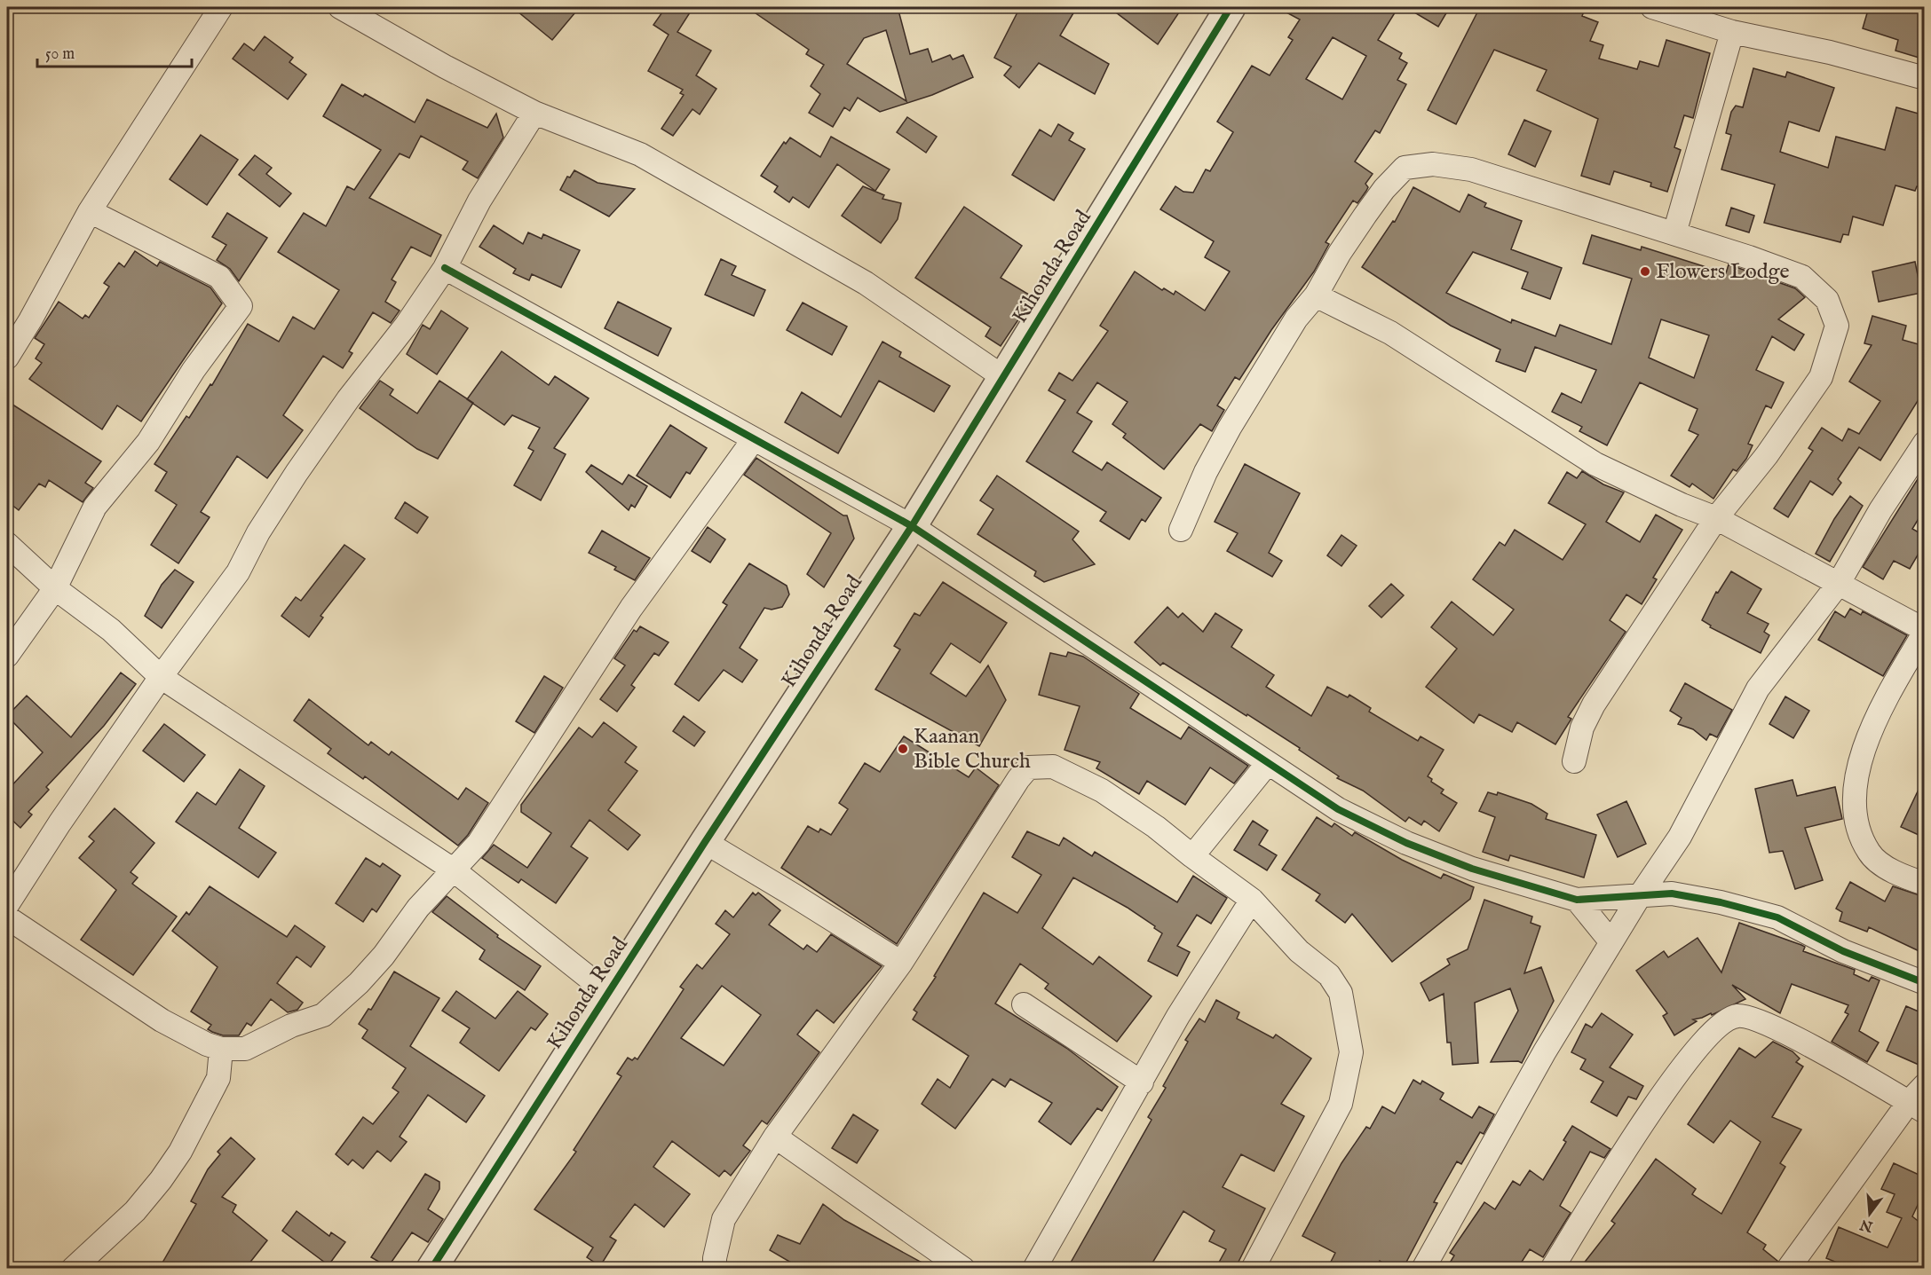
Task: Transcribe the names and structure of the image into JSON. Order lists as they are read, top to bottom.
{
  "streets": {
    "street": ["Kihonda Road"]
  },
  "places": ["Flowers Lodge", "Kaanan Bible Church"],
  "scale_bar": "50 m",
  "north": "bottom"
}
